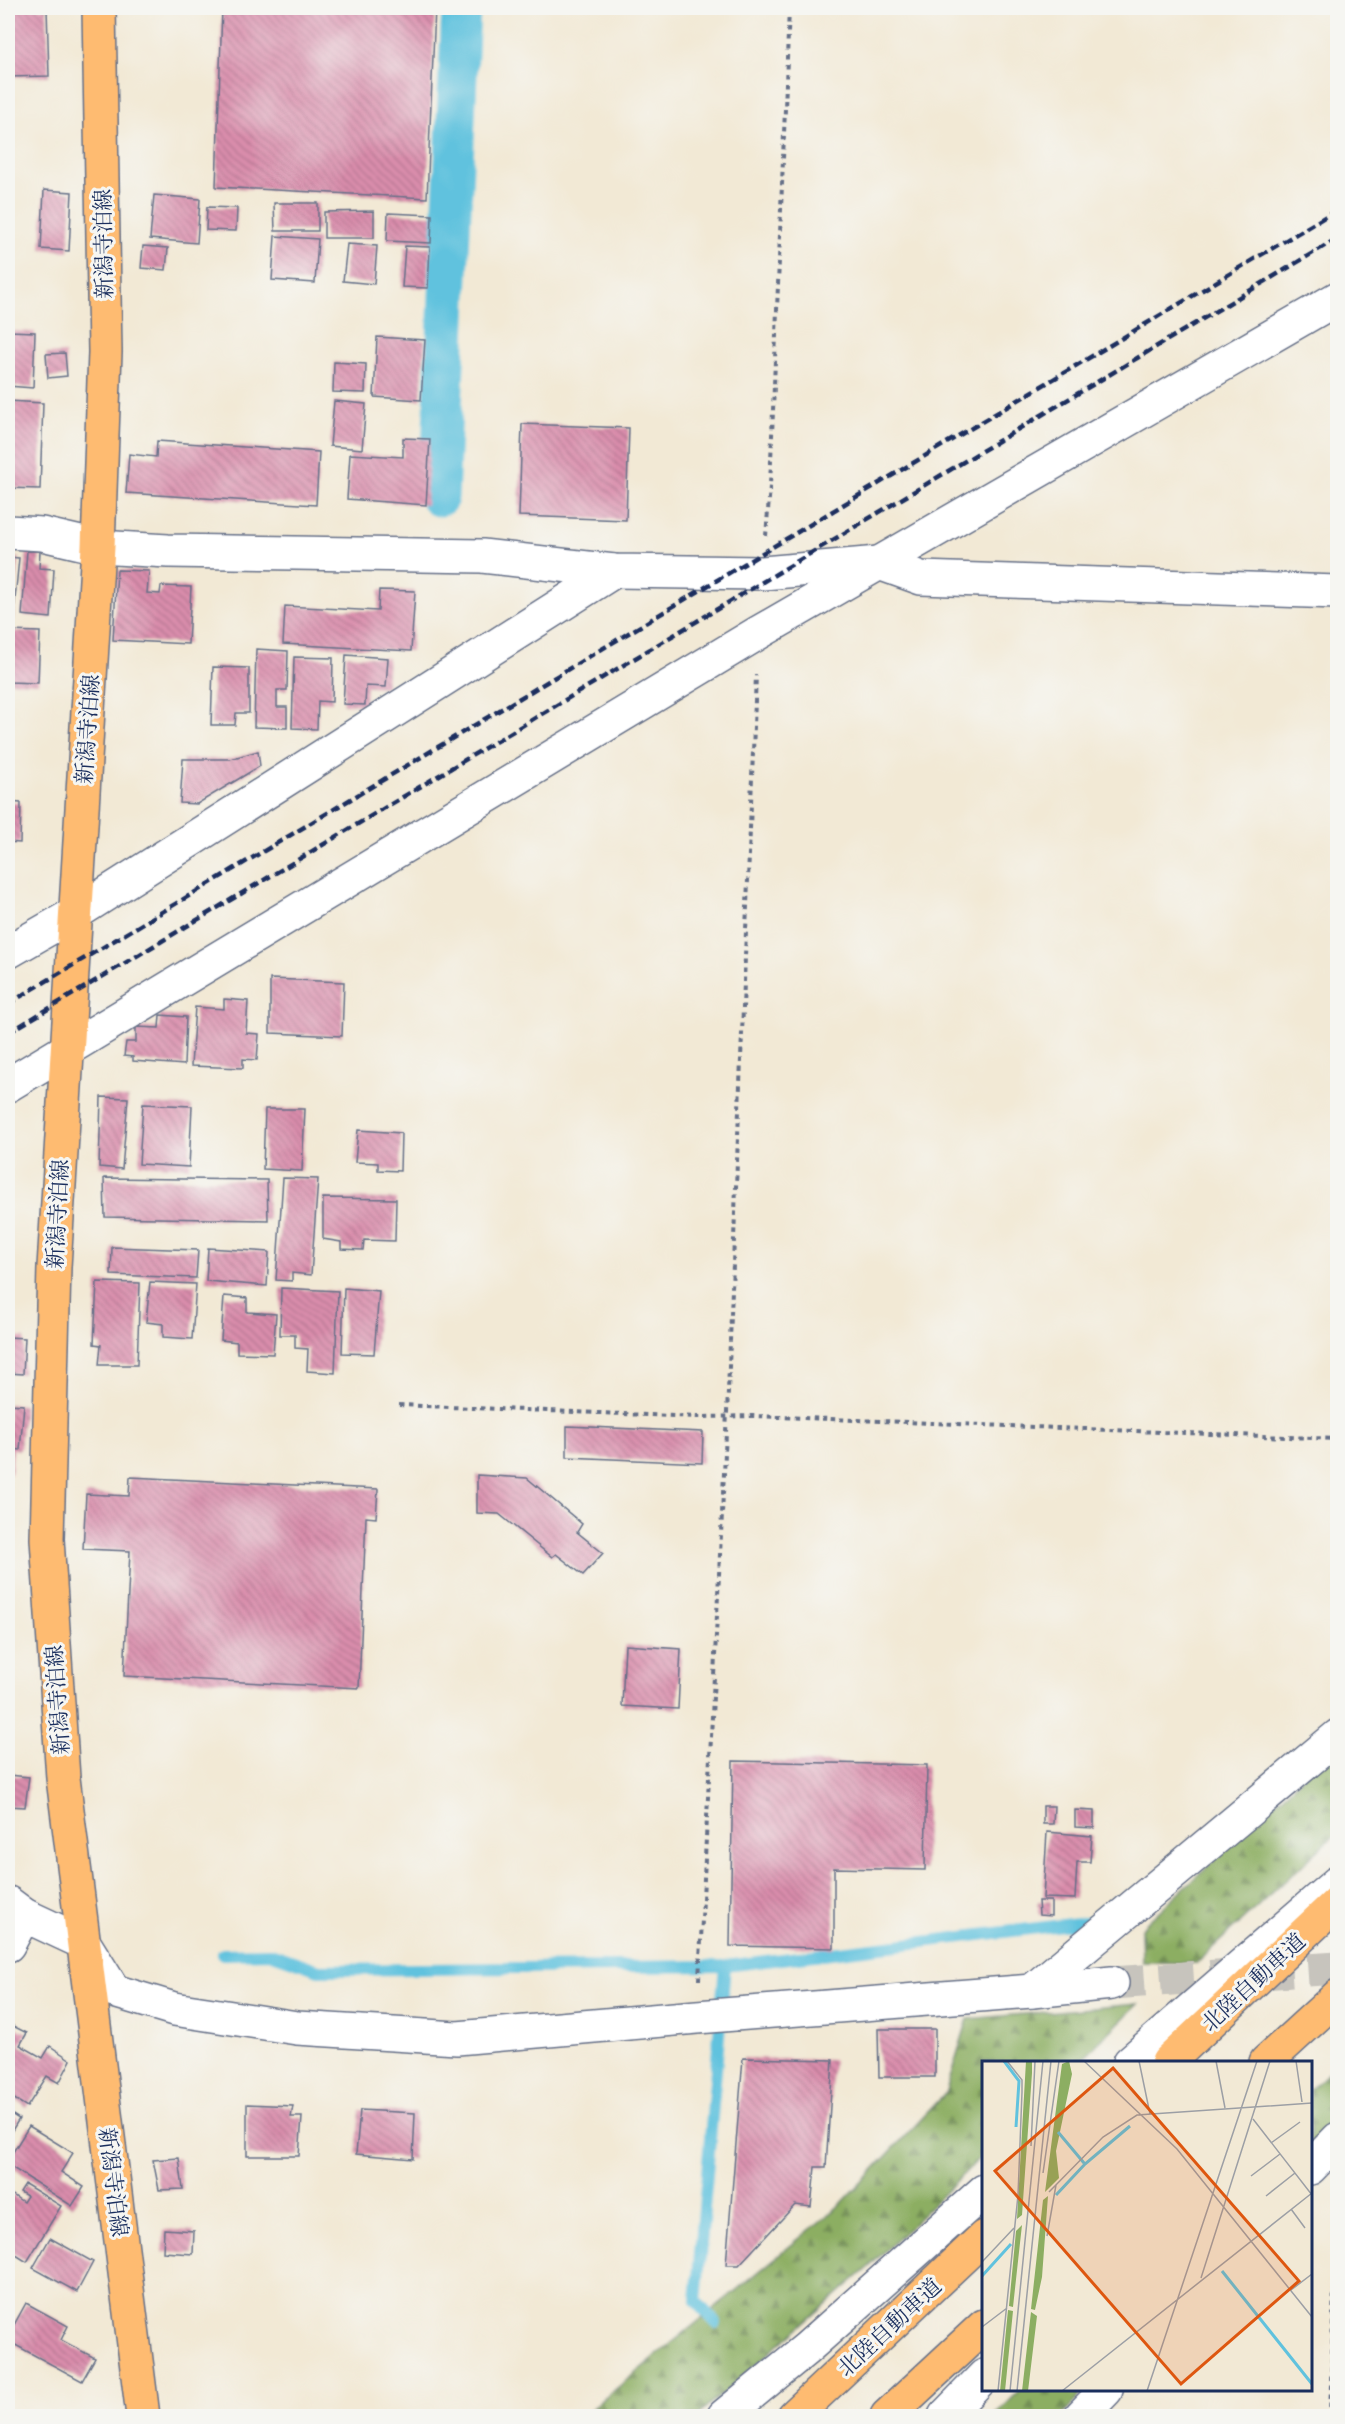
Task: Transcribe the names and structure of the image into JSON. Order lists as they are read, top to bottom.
{
  "streets": {
    "main road": ["新潟寺泊線", "北陸自動車道"]
  }
}
